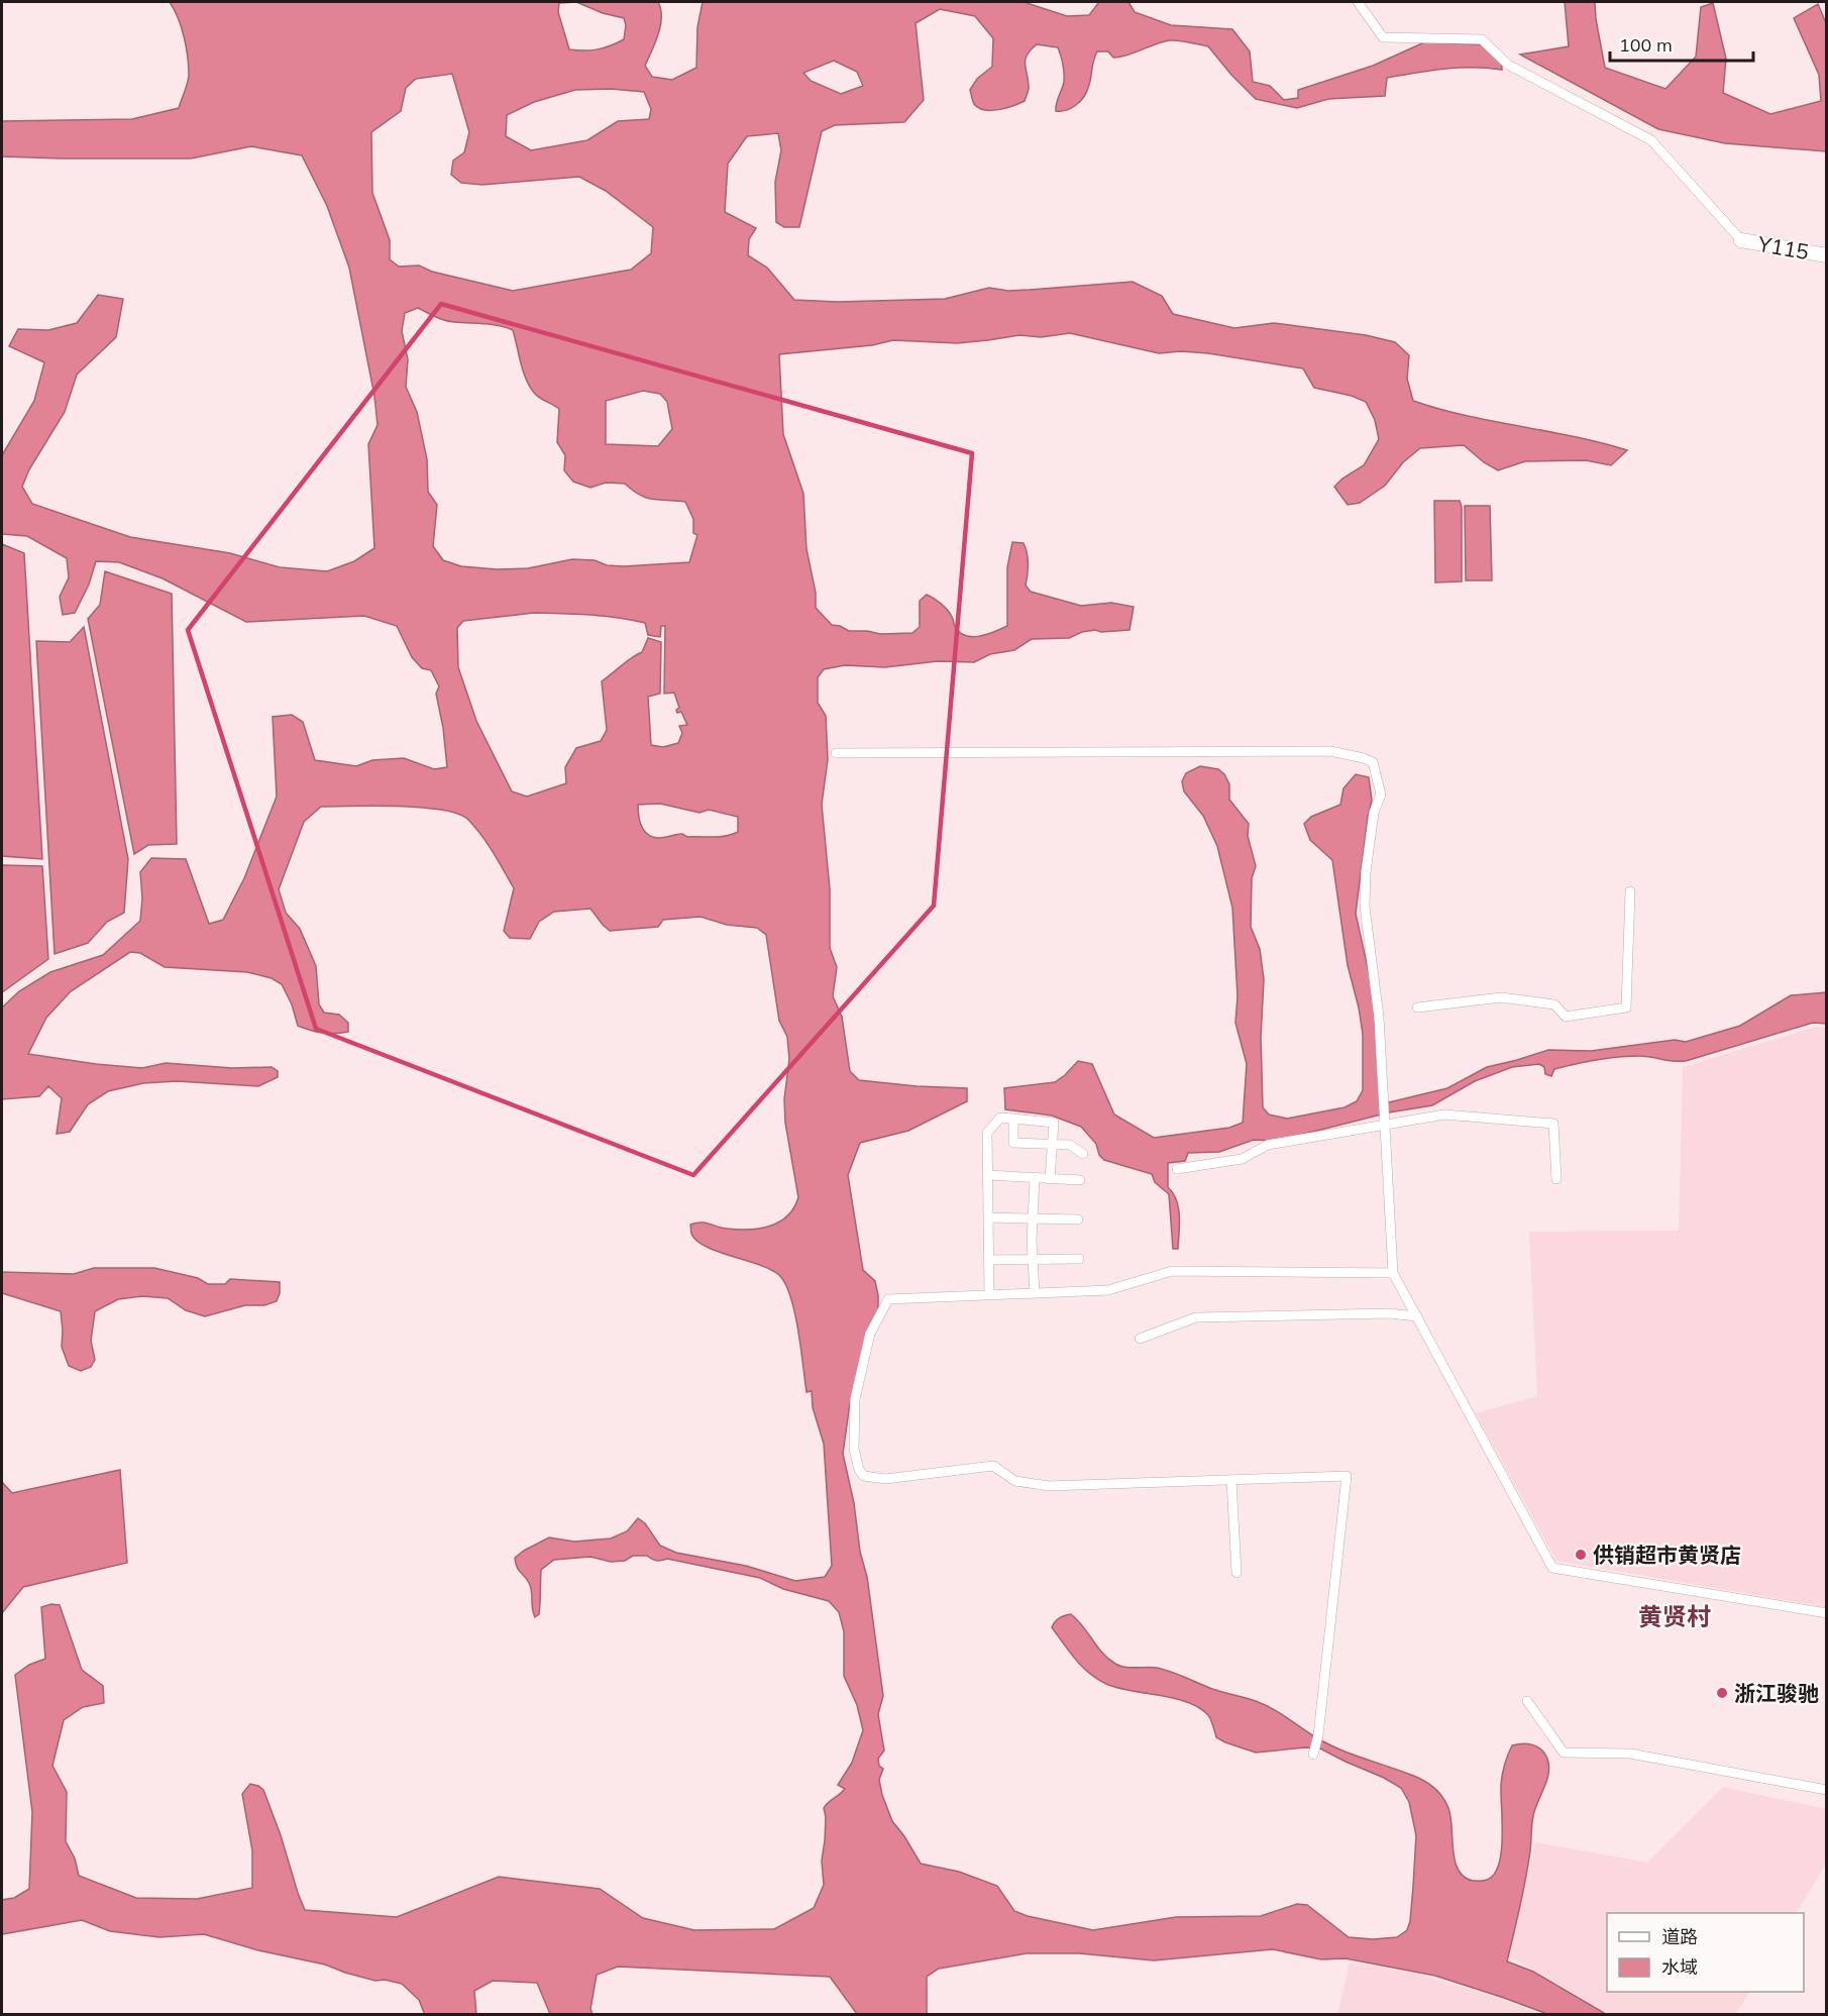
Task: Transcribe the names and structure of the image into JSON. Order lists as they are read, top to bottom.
{
  "streets": {
    "street": ["Y115"]
  },
  "districts": ["黄贤村"],
  "places": ["供销超市黄贤店", "浙江骏驰"],
  "legend": ["道路", "水域"],
  "scale_bar": "100 m"
}
